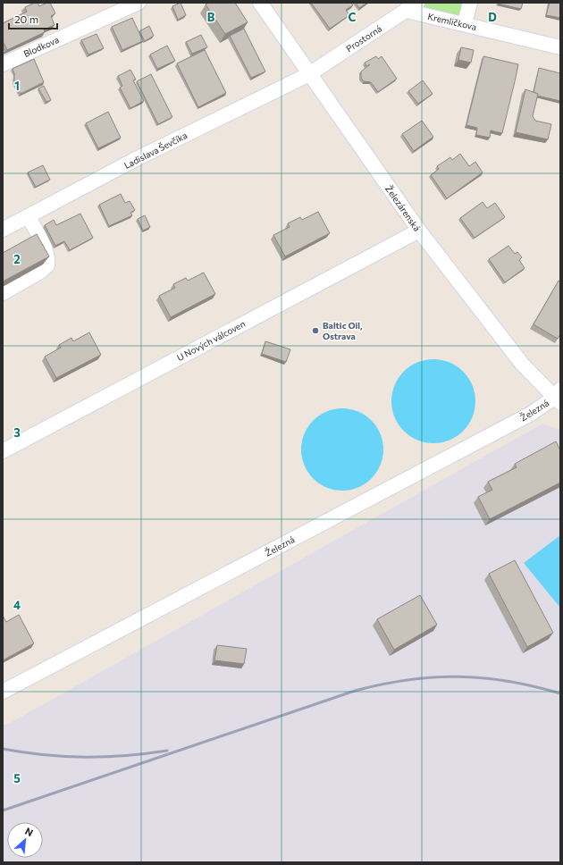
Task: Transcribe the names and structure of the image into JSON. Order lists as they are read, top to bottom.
{
  "streets": {
    "street": [
      "Kremličkova",
      "Prostorná",
      "Blodkova",
      "Ladislava Ševčíka",
      "Železárenská",
      "U Nových válcoven",
      "Železná"
    ]
  },
  "crossings": [
    ["Kremličkova", "Prostorná"],
    ["Prostorná", "Ladislava Ševčíka"],
    ["Prostorná", "Železárenská"],
    ["Ladislava Ševčíka", "Železárenská"],
    ["Železárenská", "U Nových válcoven"],
    ["Železárenská", "Železná"]
  ],
  "places": ["Baltic Oil, Ostrava"],
  "scale_bar": "20 m",
  "north": "top right",
  "grid": {
    "columns": ["B", "C", "D"],
    "rows": [
      "1",
      "2",
      "3",
      "4",
      "5"
    ]
  }
}
